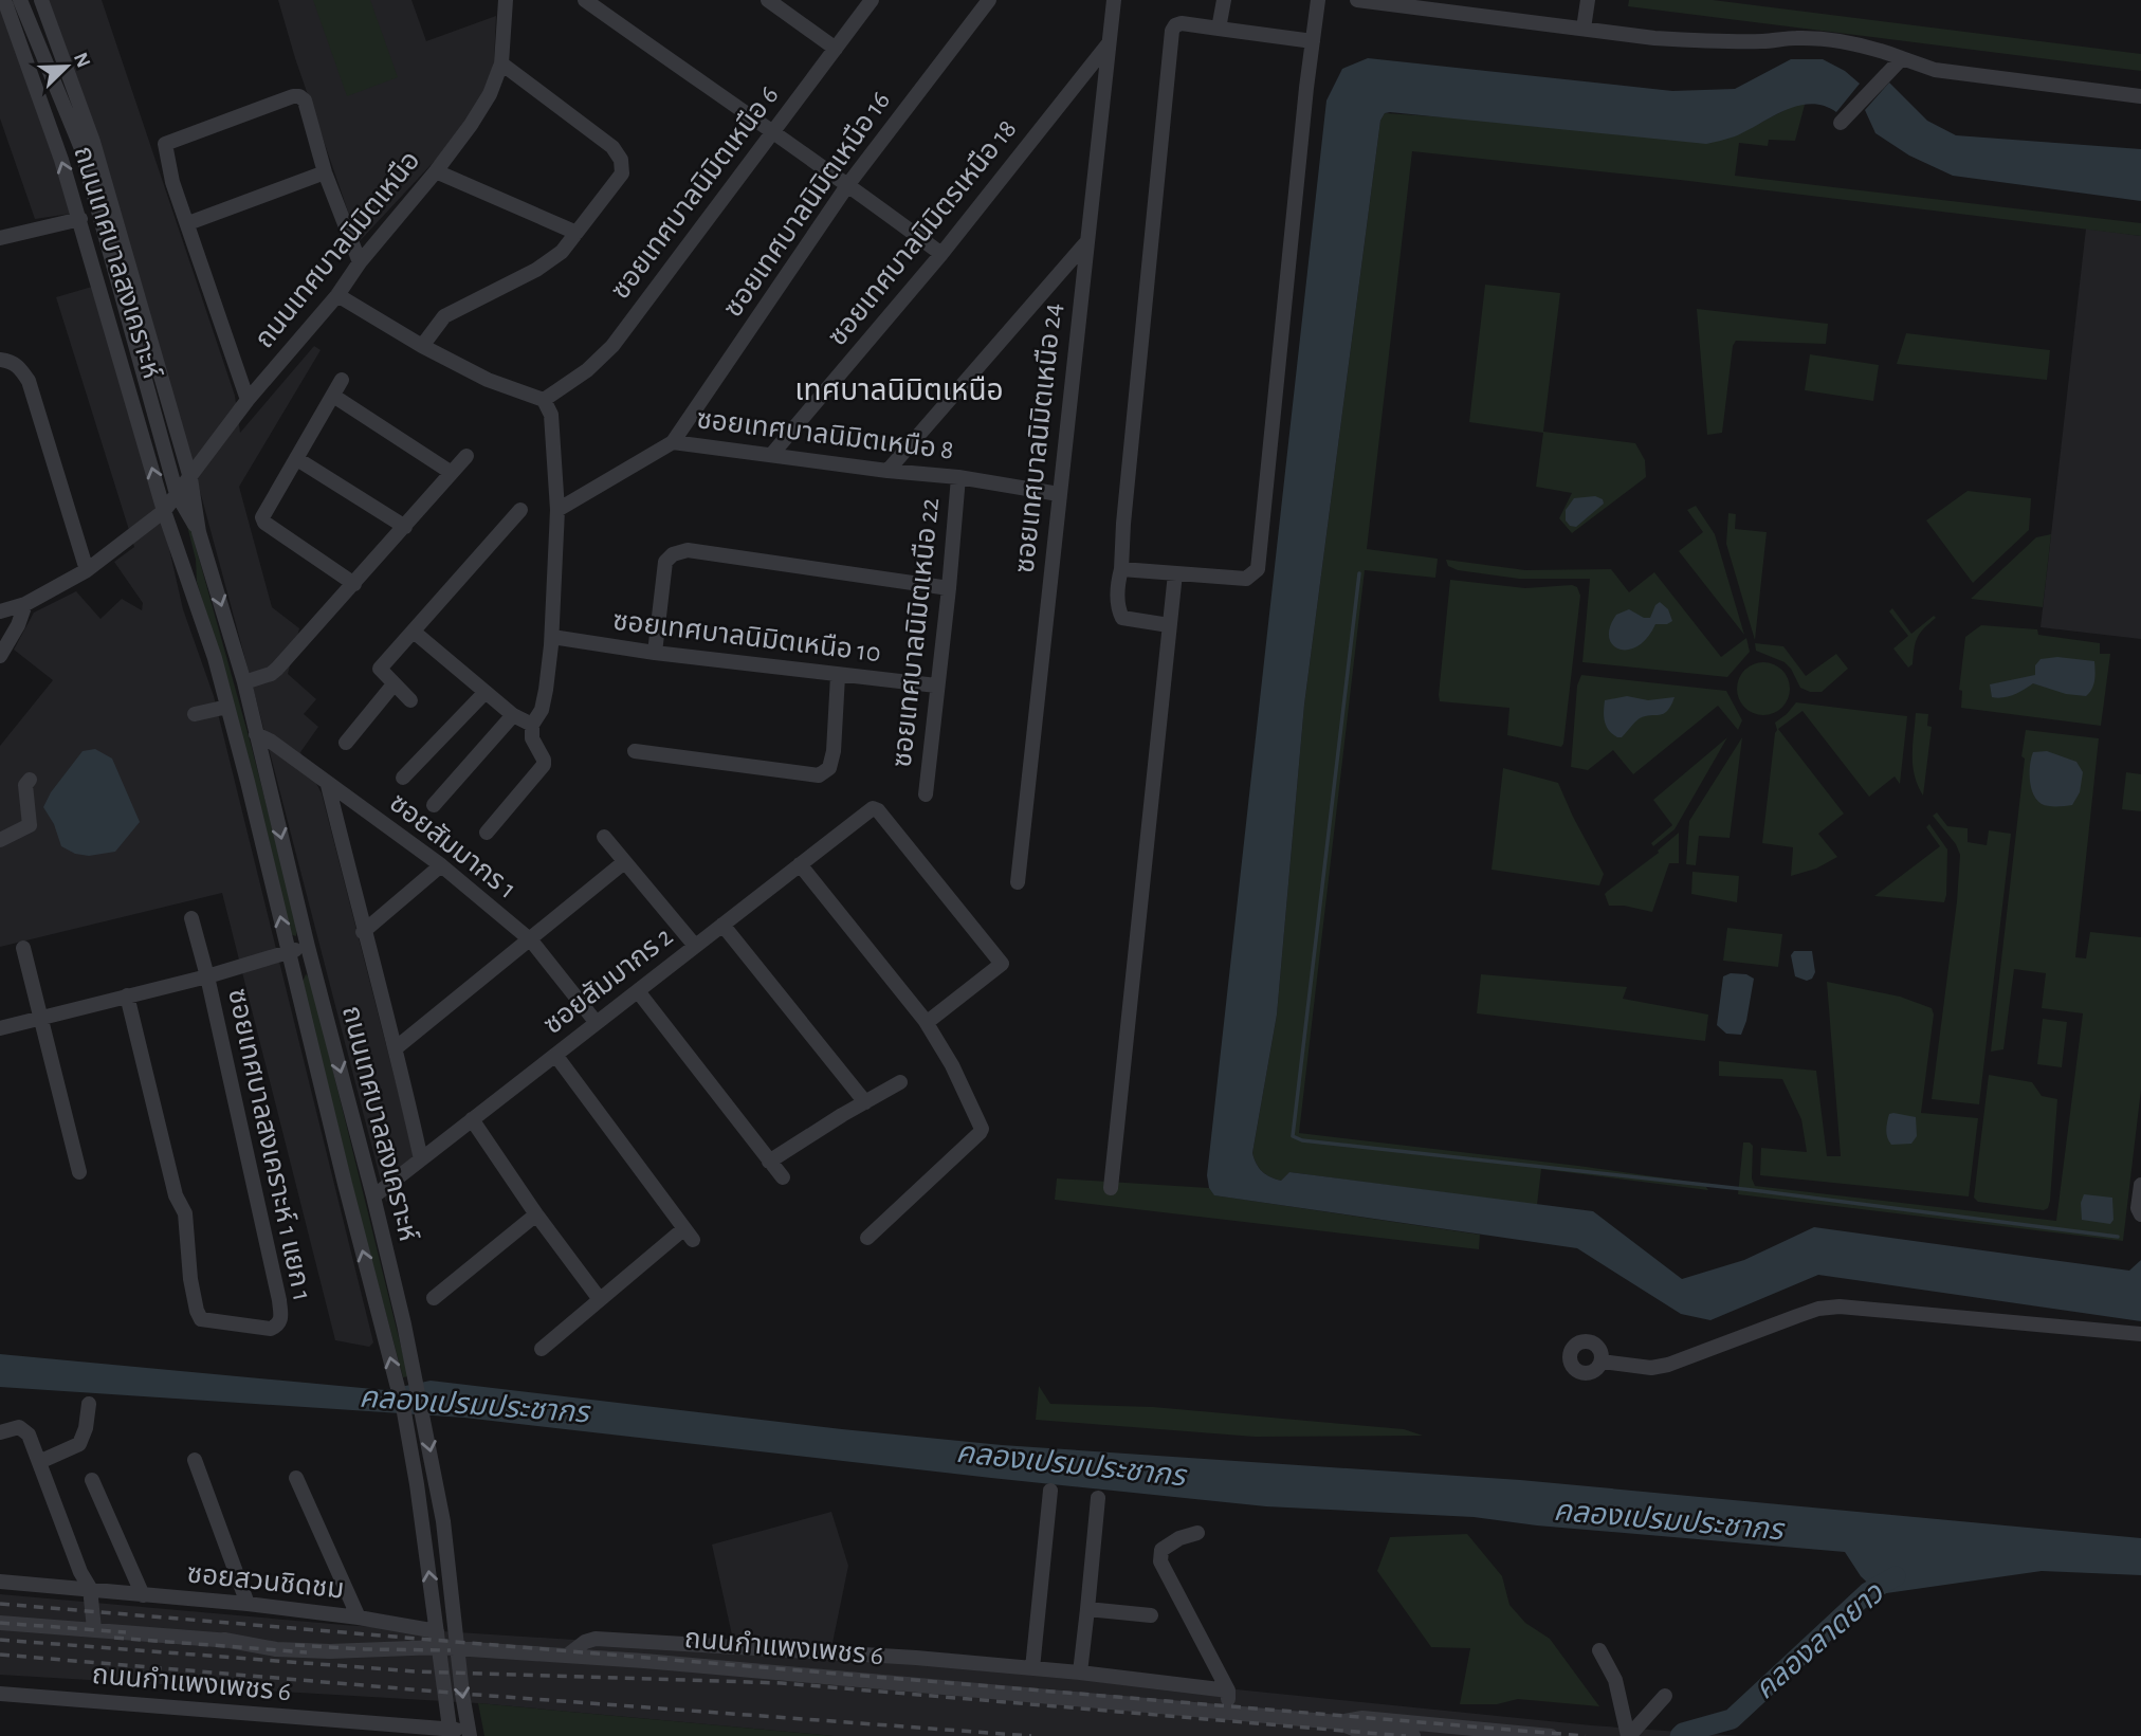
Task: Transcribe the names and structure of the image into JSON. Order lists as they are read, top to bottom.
{
  "streets": {
    "street": [
      "ซอยเทศบาลนิมิตเหนือ 6",
      "ซอยเทศบาลนิมิตเหนือ 16",
      "ซอยเทศบาลนิมิตรเหนือ 18",
      "ถนนเทศบาลนิมิตเหนือ",
      "ถนนเทศบาลสงเคราะห์",
      "ซอยเทศบาลนิมิตเหนือ 8",
      "ซอยเทศบาลนิมิตเหนือ 24",
      "ซอยเทศบาลนิมิตเหนือ 22",
      "ซอยเทศบาลนิมิตเหนือ 10",
      "ซอยสัมมากร 1",
      "ซอยสัมมากร 2",
      "ซอยเทศบาลสงเคราะห์ 1 แยก 1",
      "ซอยสวนชิดชม",
      "ถนนกำแพงเพชร 6"
    ]
  },
  "crossings": [
    ["ซอยเทศบาลนิมิตเหนือ 16", "ซอยเทศบาลนิมิตเหนือ 8"],
    ["ซอยเทศบาลนิมิตรเหนือ 18", "ซอยเทศบาลนิมิตเหนือ 8"],
    ["ซอยเทศบาลนิมิตรเหนือ 18", "ซอยเทศบาลนิมิตเหนือ 24"],
    ["ถนนเทศบาลนิมิตเหนือ", "ถนนเทศบาลสงเคราะห์"],
    ["ถนนเทศบาลสงเคราะห์", "ซอยสัมมากร 1"],
    ["ถนนเทศบาลสงเคราะห์", "ซอยสัมมากร 2"],
    ["ถนนเทศบาลสงเคราะห์", "ซอยสวนชิดชม"],
    ["ถนนเทศบาลสงเคราะห์", "ถนนกำแพงเพชร 6"],
    ["ซอยเทศบาลนิมิตเหนือ 8", "ซอยเทศบาลนิมิตเหนือ 24"],
    ["ซอยเทศบาลนิมิตเหนือ 8", "ซอยเทศบาลนิมิตเหนือ 22"],
    ["ซอยเทศบาลนิมิตเหนือ 22", "ซอยเทศบาลนิมิตเหนือ 10"],
    ["ซอยสัมมากร 1", "ซอยสัมมากร 2"],
    ["ซอยสวนชิดชม", "ถนนกำแพงเพชร 6"]
  ],
  "districts": ["เทศบาลนิมิตเหนือ"],
  "water": ["คลองเปรมประชากร", "คลองลาดยาว"],
  "north": "top right"
}
